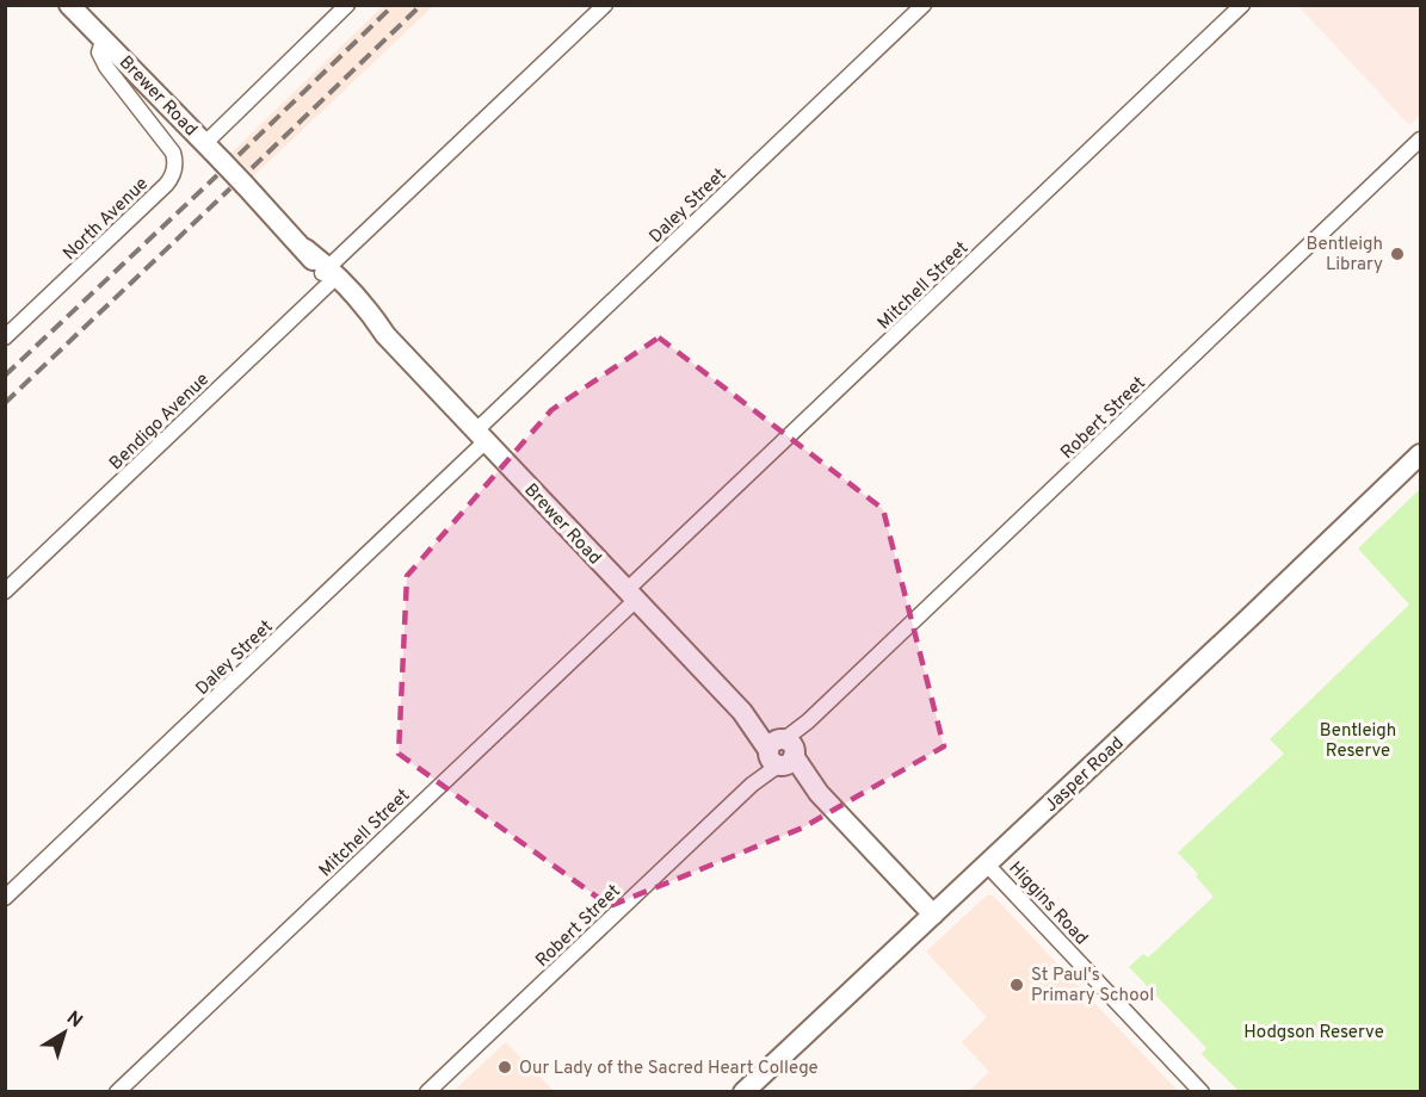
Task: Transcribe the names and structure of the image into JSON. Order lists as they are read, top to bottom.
{
  "streets": {
    "street": [
      "Brewer Road",
      "Daley Street",
      "North Avenue",
      "Mitchell Street",
      "Robert Street",
      "Bendigo Avenue",
      "Jasper Road",
      "Higgins Road"
    ]
  },
  "crossings": [
    ["Brewer Road", "Daley Street"],
    ["Brewer Road", "North Avenue"],
    ["Brewer Road", "Mitchell Street"],
    ["Brewer Road", "Robert Street"],
    ["Brewer Road", "Bendigo Avenue"],
    ["Brewer Road", "Jasper Road"],
    ["Jasper Road", "Higgins Road"]
  ],
  "parks": ["Bentleigh Reserve", "Hodgson Reserve"],
  "places": ["Bentleigh Library", "St Paul's Primary School", "Our Lady of the Sacred Heart College"],
  "north": "top right"
}
